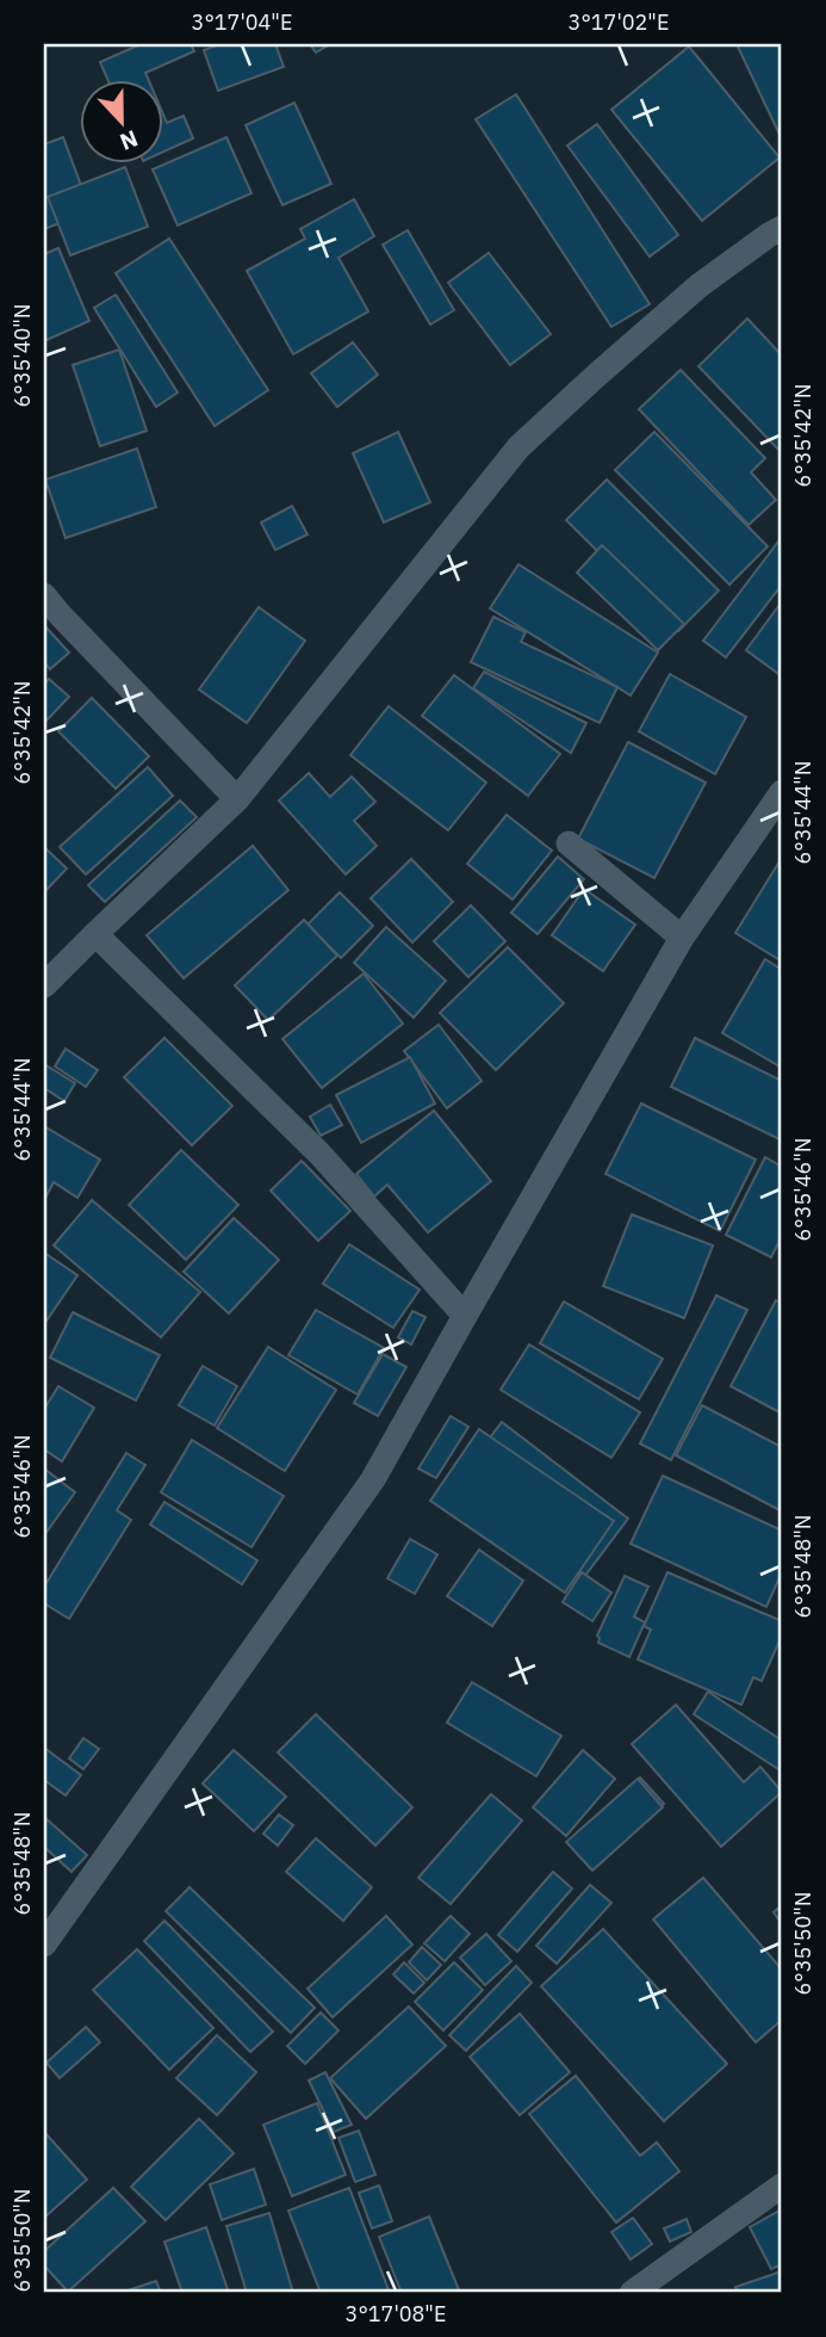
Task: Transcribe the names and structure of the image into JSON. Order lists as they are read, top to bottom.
{
  "north": "bottom",
  "coordinates": [
    "3°17'04\"E",
    "3°17'02\"E",
    "6°35'40\"N",
    "6°35'42\"N",
    "6°35'44\"N",
    "6°35'46\"N",
    "6°35'48\"N",
    "6°35'50\"N",
    "3°17'08\"E"
  ]
}
